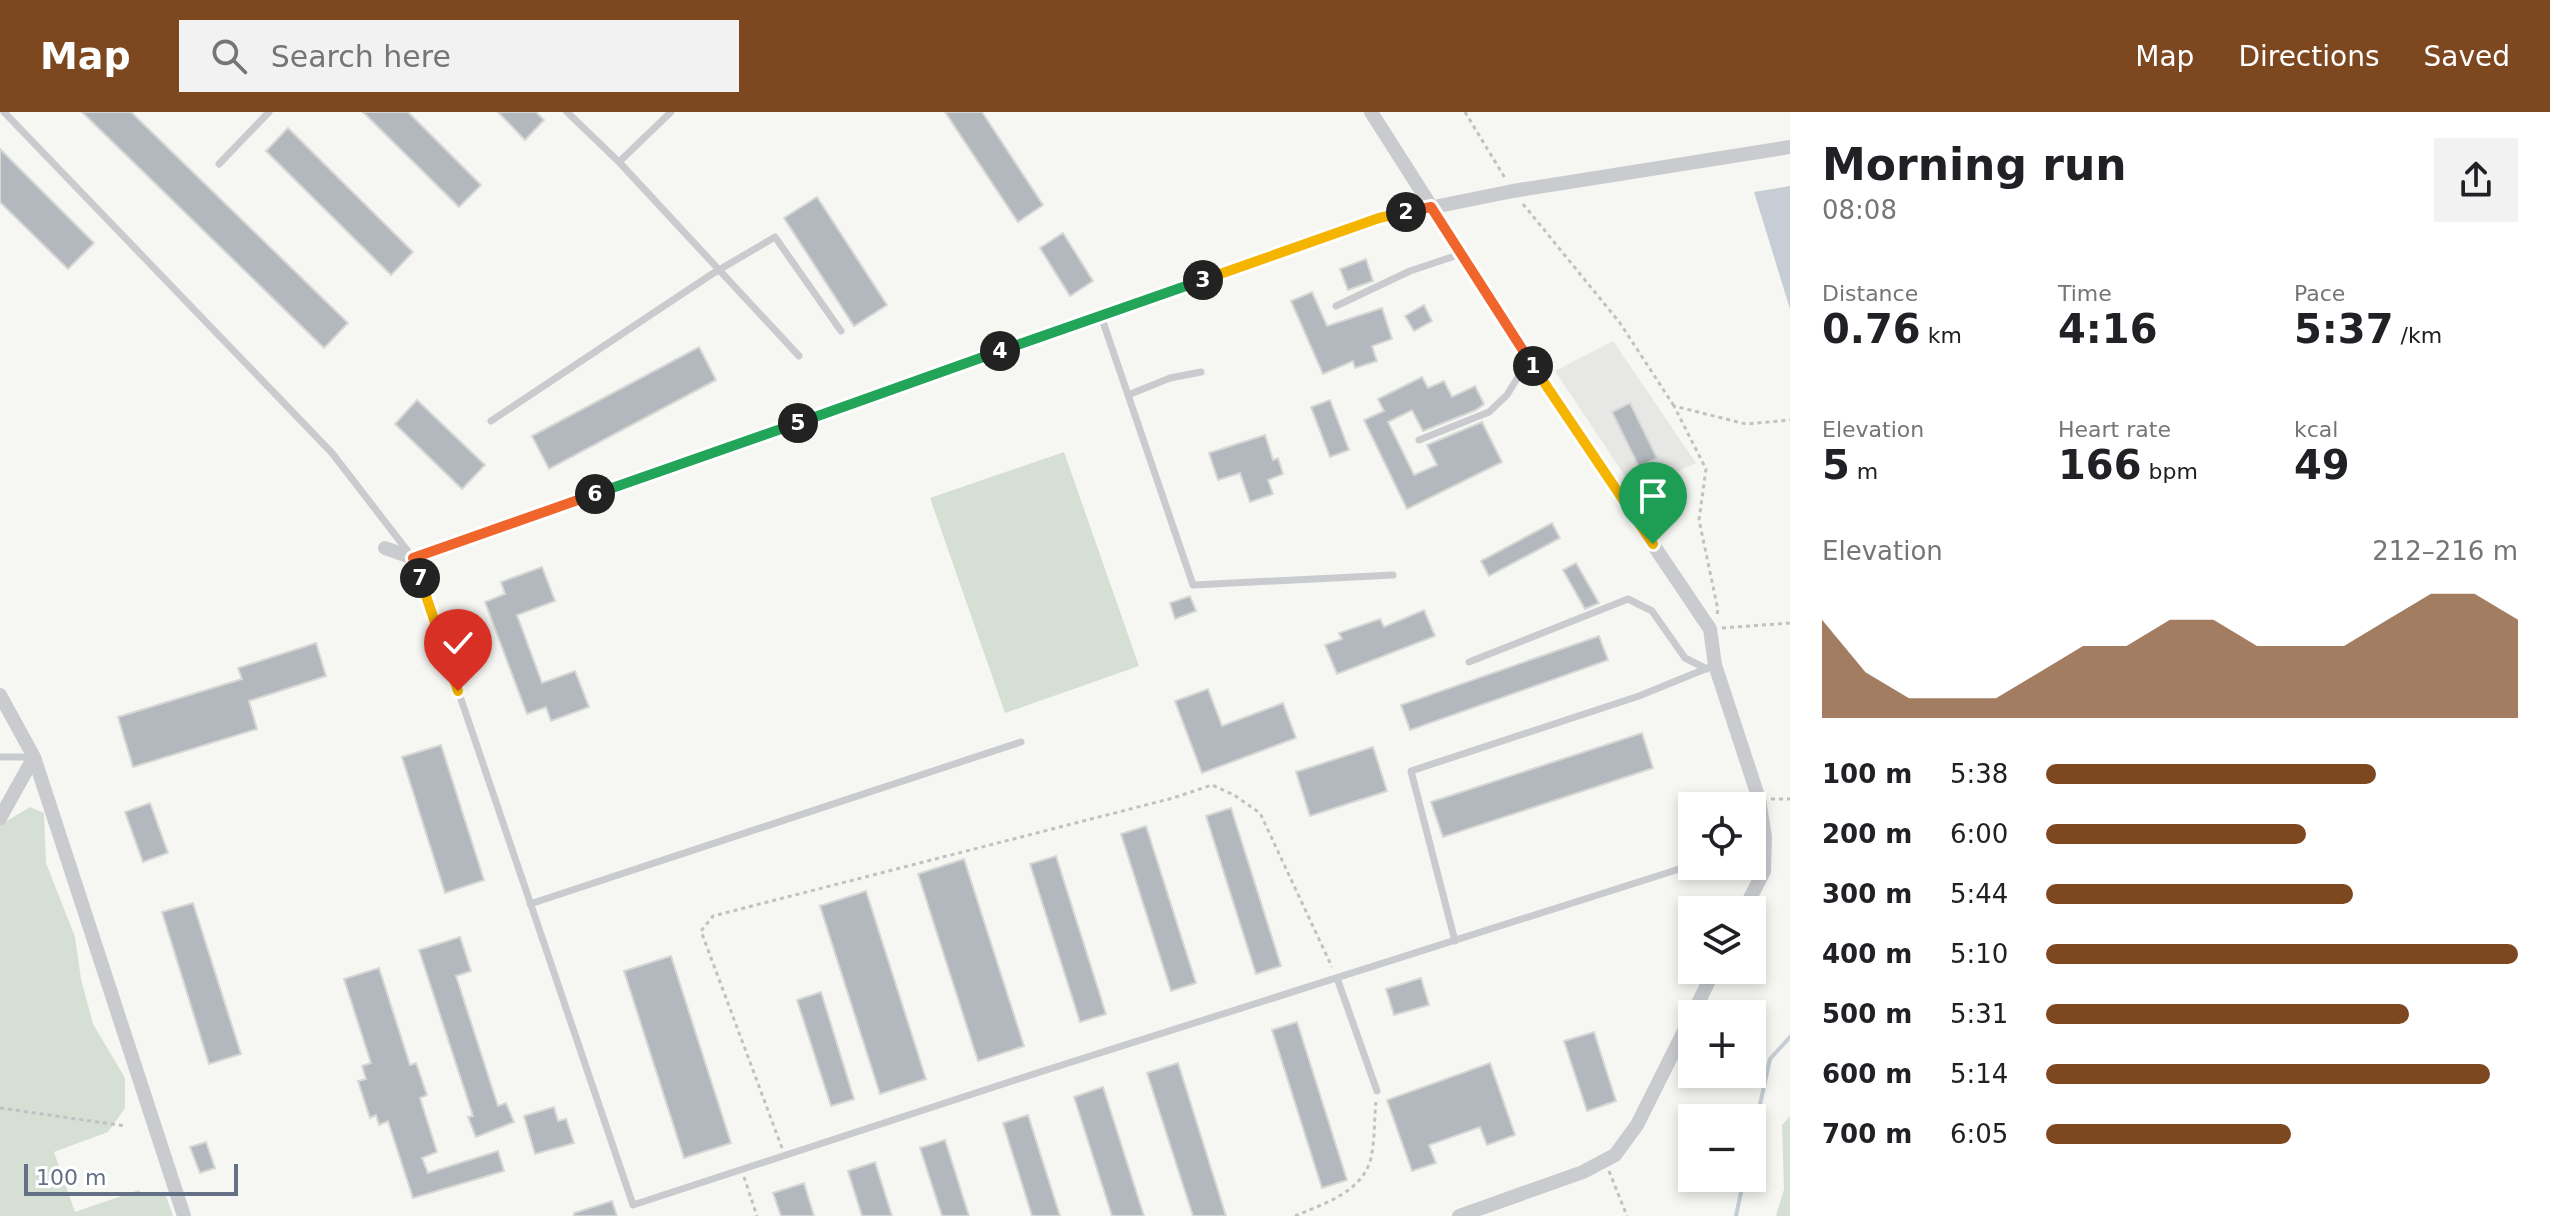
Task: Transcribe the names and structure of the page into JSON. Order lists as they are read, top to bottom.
{
  "scale_bar": "100 m",
  "page": {
    "header": "Map",
    "search": "Search here",
    "nav": ["Map", "Directions", "Saved"],
    "heading": ["Morning run", "08:08"],
    "pins": [
      "2",
      "3",
      "4",
      "1",
      "5",
      "6",
      "7"
    ],
    "stats": [
      ["Distance", "0.76 km"],
      ["Time", "4:16"],
      ["Pace", "5:37 /km"],
      ["Elevation", "5 m"],
      ["Heart rate", "166 bpm"],
      ["kcal", "49"]
    ],
    "chart": ["Elevation", "212–216 m"],
    "list": [
      {
        "name": "100 m",
        "note": "5:38"
      },
      {
        "name": "200 m",
        "note": "6:00"
      },
      {
        "name": "300 m",
        "note": "5:44"
      },
      {
        "name": "400 m",
        "note": "5:10"
      },
      {
        "name": "500 m",
        "note": "5:31"
      },
      {
        "name": "600 m",
        "note": "5:14"
      },
      {
        "name": "700 m",
        "note": "6:05"
      }
    ],
    "map_buttons": ["+", "−"],
    "scale": "100 m"
  }
}
